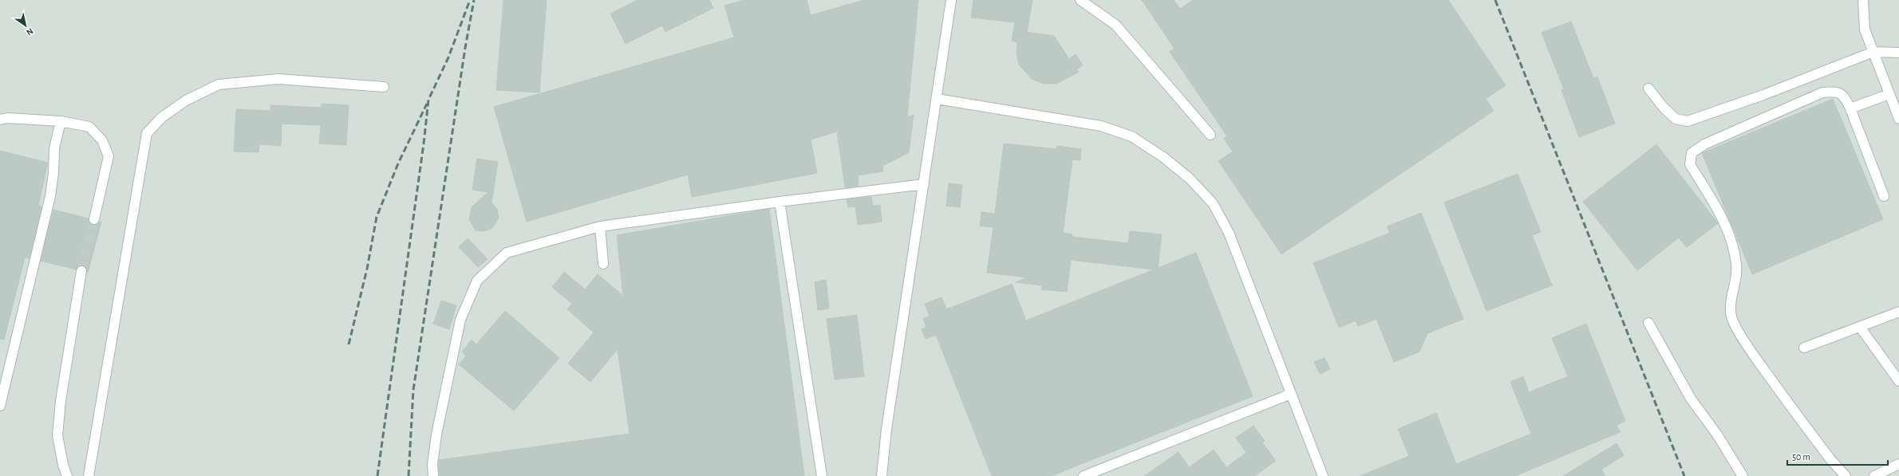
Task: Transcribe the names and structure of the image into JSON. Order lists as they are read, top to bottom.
{
  "scale_bar": "50 m",
  "north": "bottom right"
}
